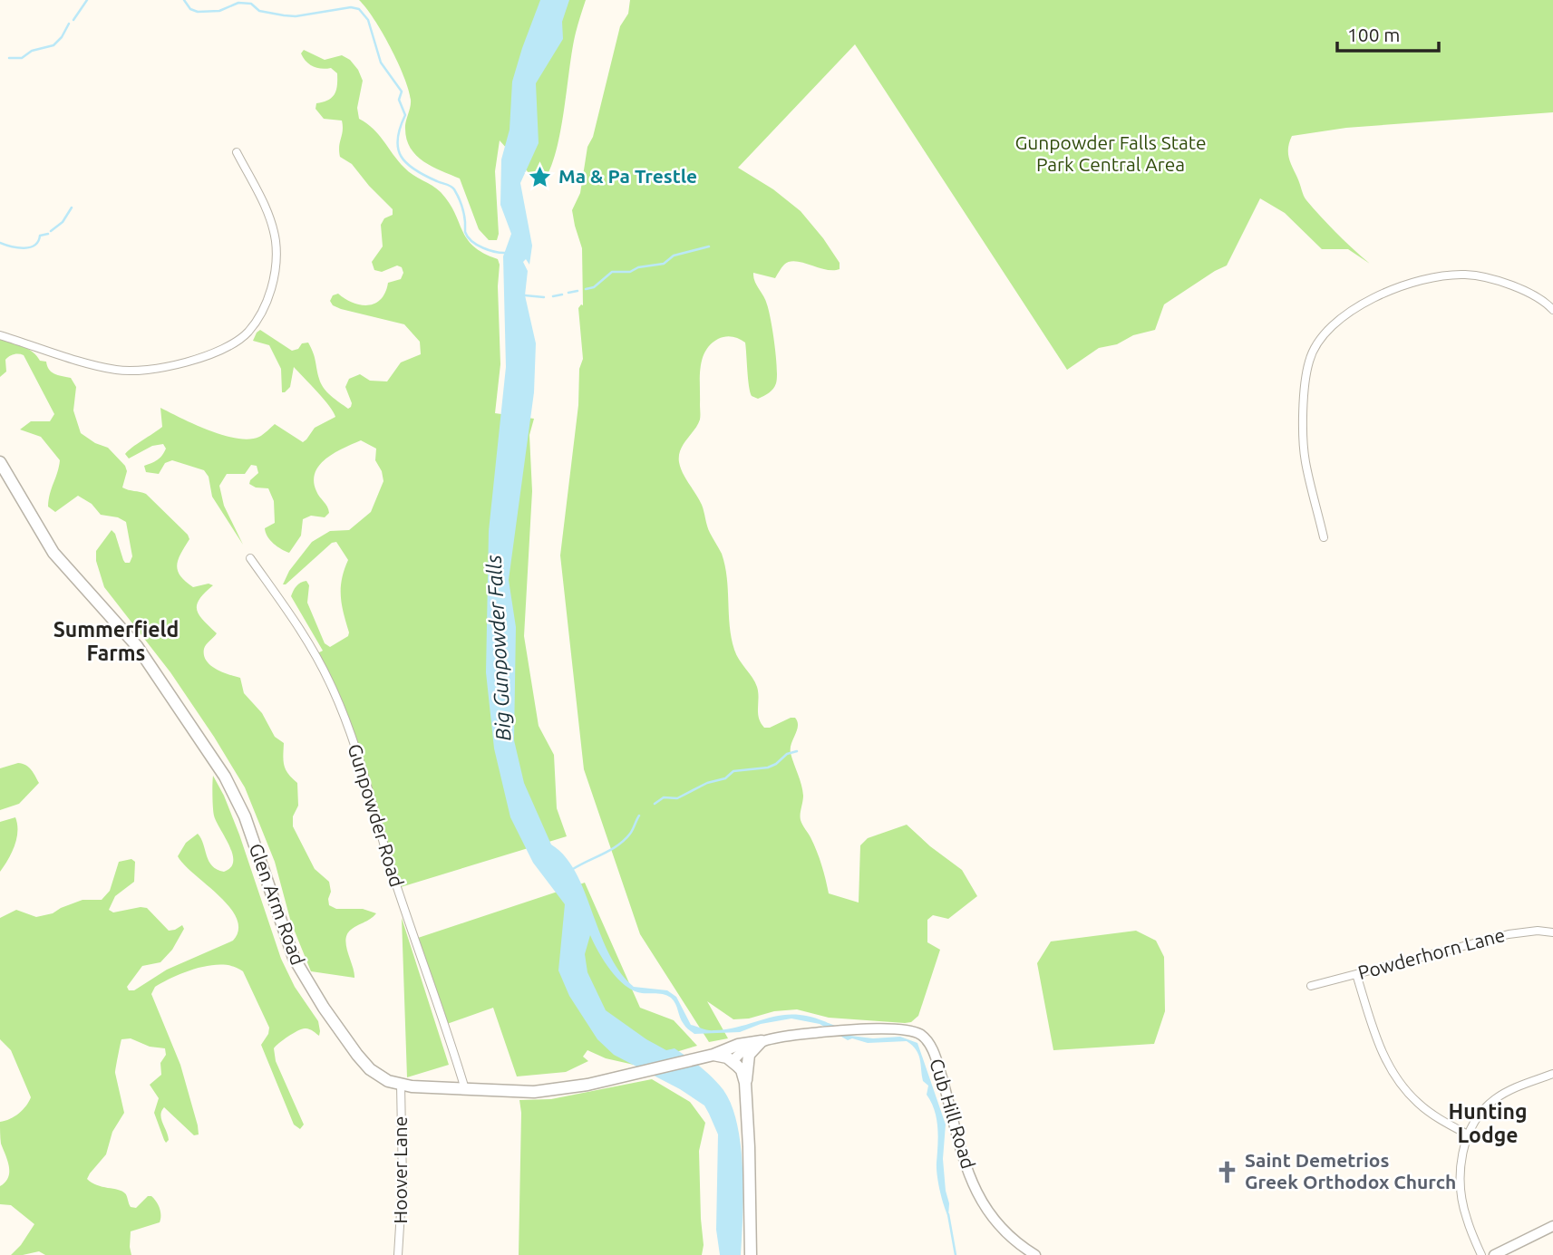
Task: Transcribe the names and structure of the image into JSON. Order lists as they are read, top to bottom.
{
  "streets": {
    "main road": ["Glen Arm Road"],
    "street": [
      "Gunpowder Road",
      "Powderhorn Lane",
      "Cub Hill Road",
      "Hoover Lane"
    ]
  },
  "crossings": [
    ["Gunpowder Road", "Glen Arm Road"],
    ["Glen Arm Road", "Cub Hill Road"],
    ["Glen Arm Road", "Hoover Lane"]
  ],
  "districts": ["Summerfield Farms", "Hunting Lodge"],
  "water": ["Big Gunpowder Falls"],
  "parks": ["Gunpowder Falls State Park Central Area"],
  "places": {
    "place": ["Ma & Pa Trestle"],
    "church": ["Saint Demetrios Greek Orthodox Church"]
  },
  "scale_bar": "100 m"
}
